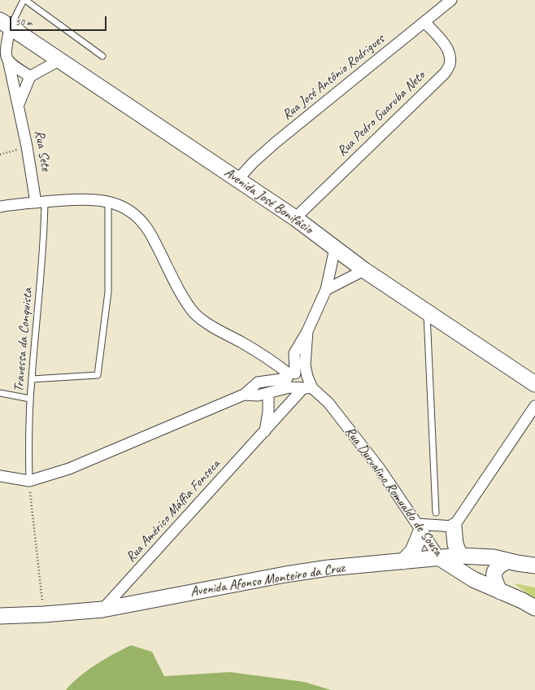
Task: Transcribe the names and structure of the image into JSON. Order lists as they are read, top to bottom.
{
  "streets": {
    "street": [
      "Rua José Antônio Rodrigues",
      "Rua Pedro Guaruba Neto",
      "Rua Sete",
      "Avenida José Bonifácio",
      "Rua Durvalino Romualdo de Sousa",
      "Rua Américo Máffia Fonseca",
      "Avenida Afonso Monteiro da Cruz"
    ],
    "lane": ["Travessa da Conquista"]
  },
  "crossings": [
    ["Rua José Antônio Rodrigues", "Rua Pedro Guaruba Neto"],
    ["Rua José Antônio Rodrigues", "Avenida José Bonifácio"],
    ["Rua Pedro Guaruba Neto", "Avenida José Bonifácio"],
    ["Rua Sete", "Travessa da Conquista"],
    ["Rua Sete", "Rua Durvalino Romualdo de Sousa"],
    ["Travessa da Conquista", "Rua Durvalino Romualdo de Sousa"],
    ["Rua Durvalino Romualdo de Sousa", "Rua Américo Máffia Fonseca"],
    ["Rua Durvalino Romualdo de Sousa", "Avenida Afonso Monteiro da Cruz"],
    ["Rua Américo Máffia Fonseca", "Avenida Afonso Monteiro da Cruz"]
  ],
  "scale_bar": "50 m"
}
